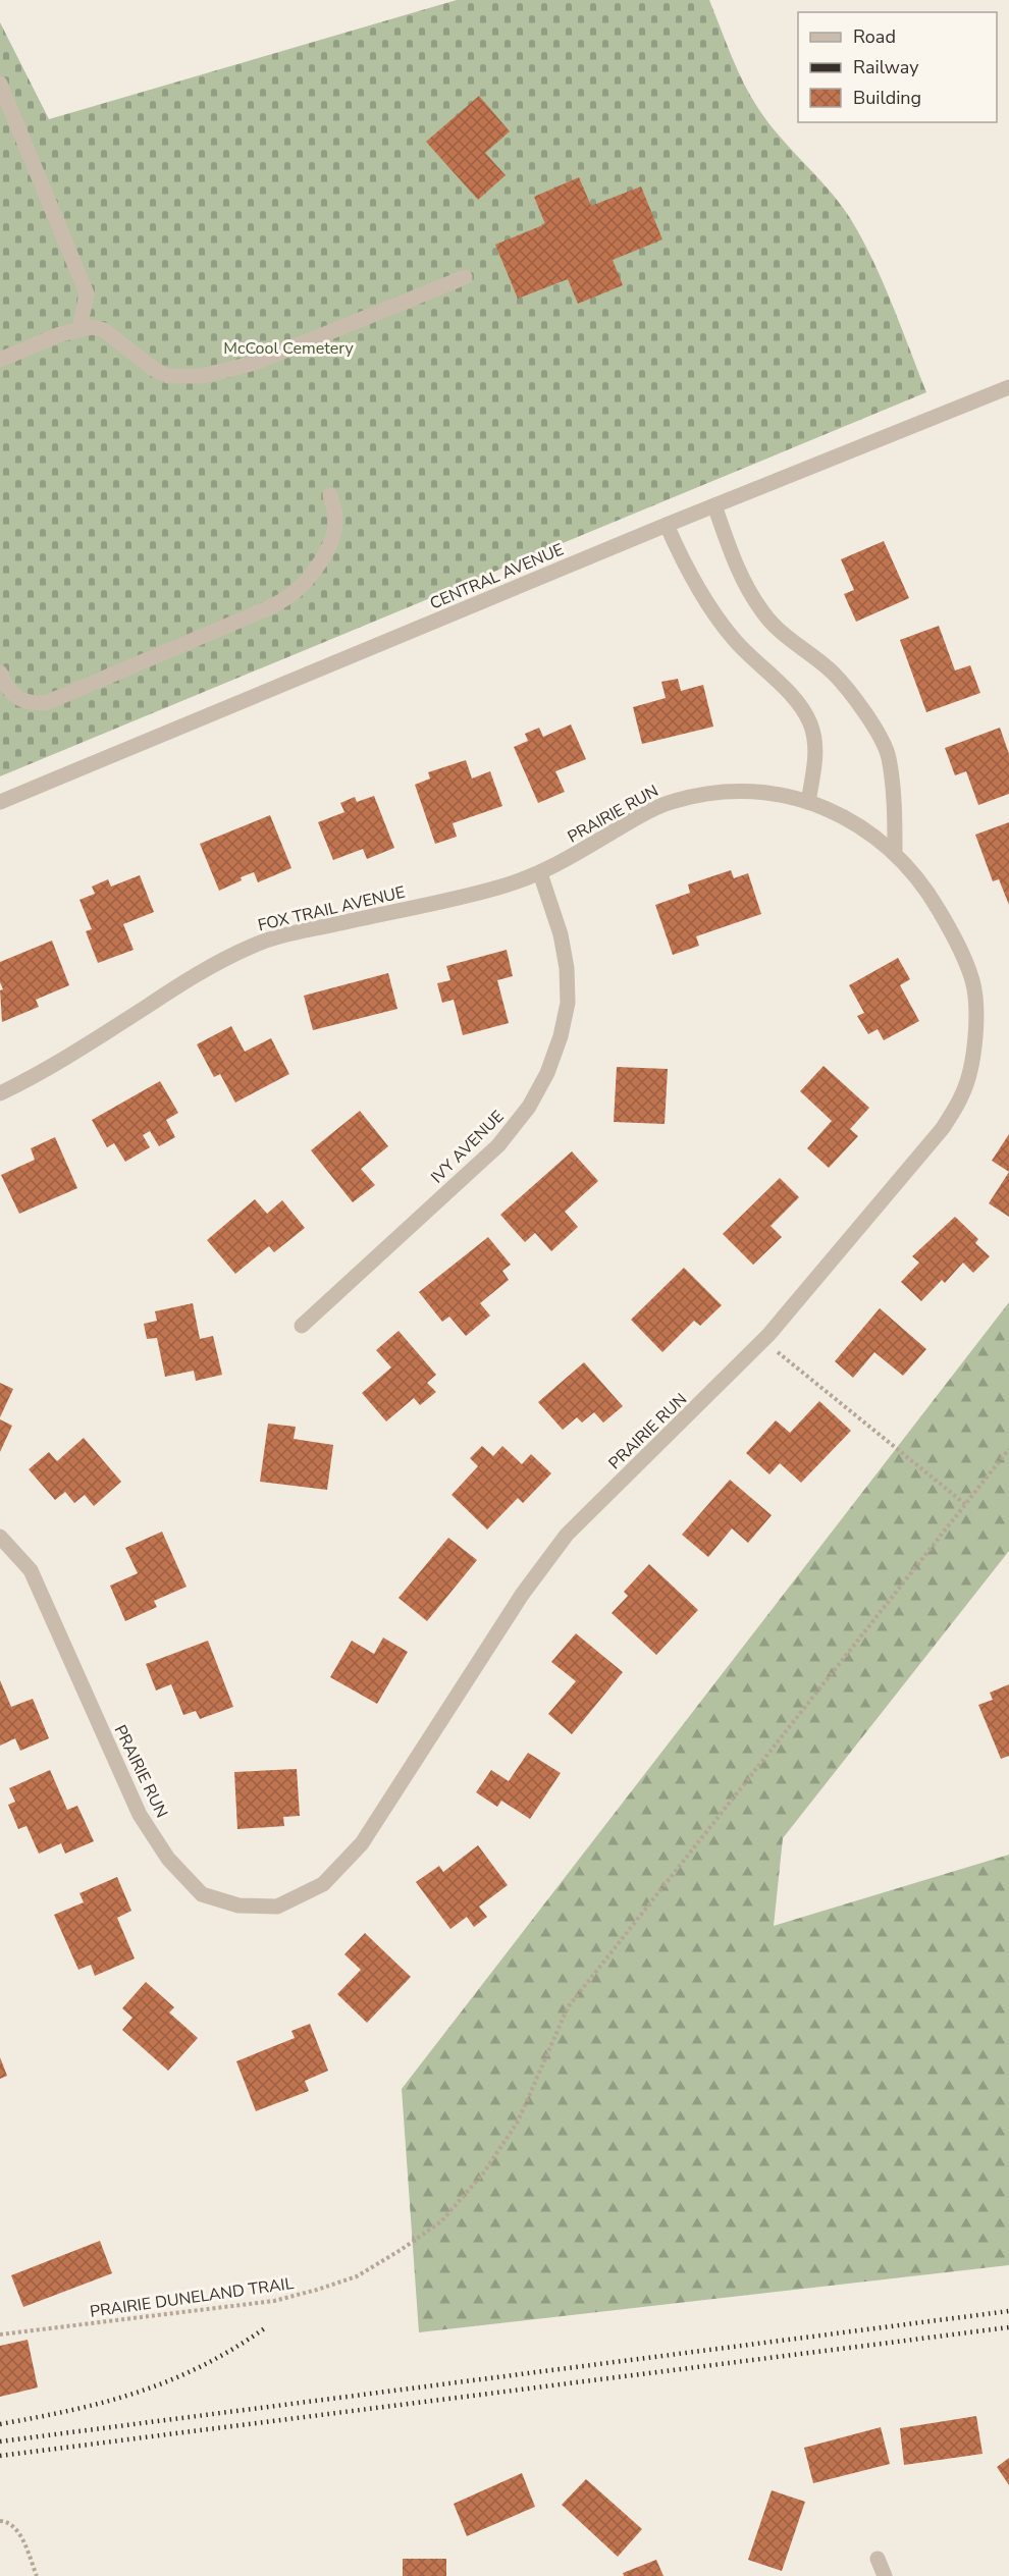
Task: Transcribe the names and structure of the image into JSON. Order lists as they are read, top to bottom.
{
  "streets": {
    "street": [
      "CENTRAL AVENUE",
      "PRAIRIE RUN",
      "FOX TRAIL AVENUE",
      "IVY AVENUE"
    ],
    "path": ["PRAIRIE DUNELAND TRAIL"]
  },
  "crossings": [
    ["PRAIRIE RUN", "FOX TRAIL AVENUE"],
    ["FOX TRAIL AVENUE", "IVY AVENUE"]
  ],
  "parks": ["McCool Cemetery"],
  "legend": ["Road", "Railway", "Building"]
}
